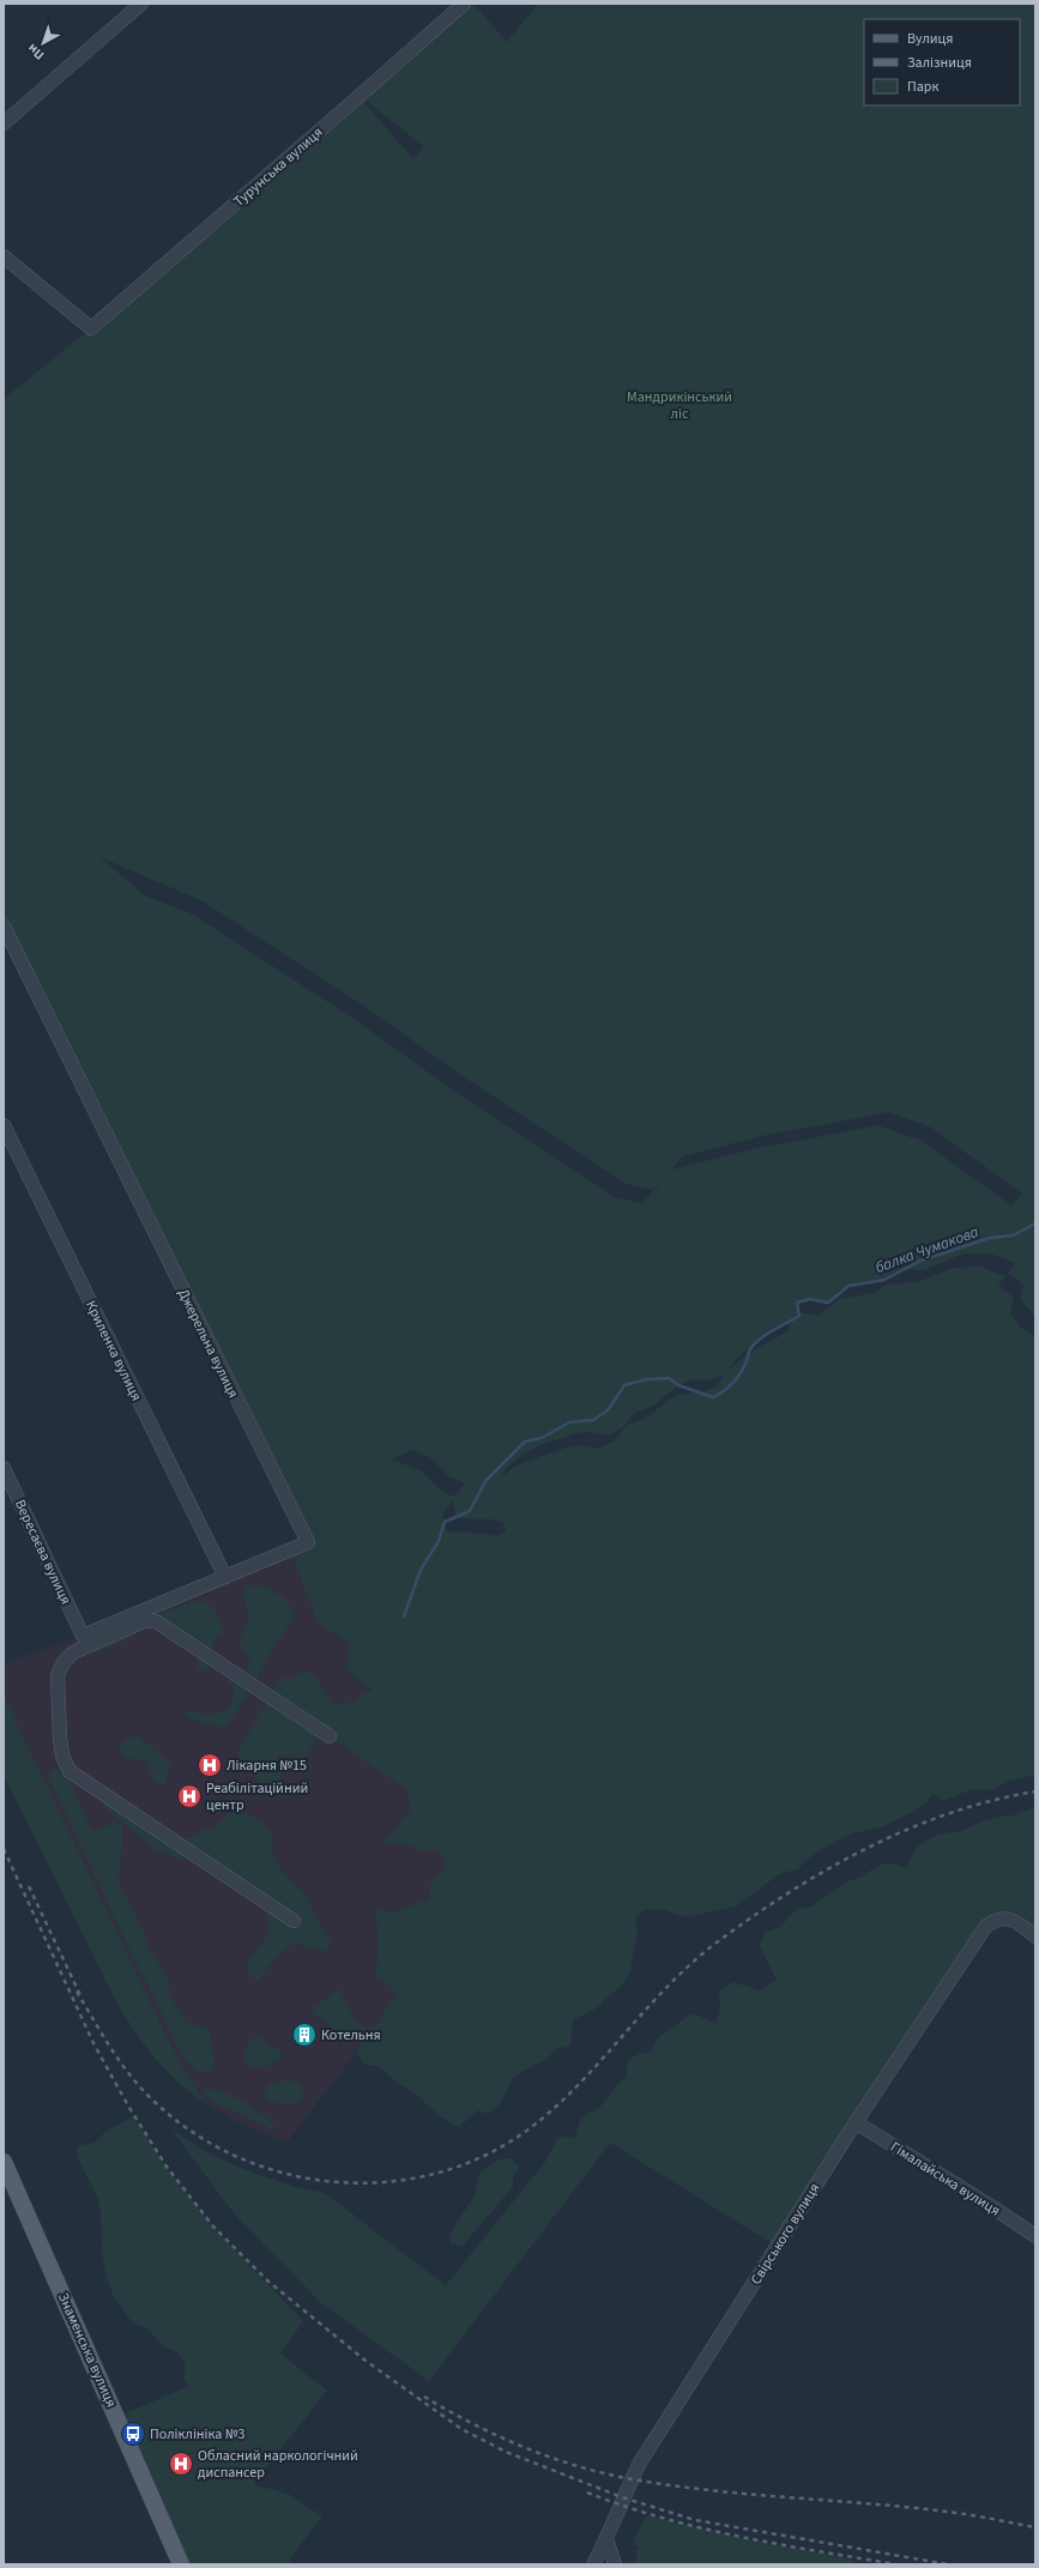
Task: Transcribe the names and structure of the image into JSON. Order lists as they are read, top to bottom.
{
  "streets": {
    "main road": ["Знаменська вулиця"],
    "street": [
      "Турунська вулиця",
      "Джерельна вулиця",
      "Криленка вулиця",
      "Вересаєва вулиця",
      "Гімалайська вулиця",
      "Свірського вулиця"
    ]
  },
  "crossings": [
    ["Джерельна вулиця", "Криленка вулиця"],
    ["Джерельна вулиця", "Вересаєва вулиця"],
    ["Гімалайська вулиця", "Свірського вулиця"]
  ],
  "water": ["балка Чумакова"],
  "parks": ["Мандрикінський ліс"],
  "places": {
    "hospital": ["Лікарня №15", "Реабілітаційний центр", "Обласний наркологічний диспансер"],
    "building": ["Котельня"],
    "bus stop": ["Поліклініка №3"]
  },
  "legend": ["Вулиця", "Залізниця", "Парк"],
  "north": "bottom left"
}
